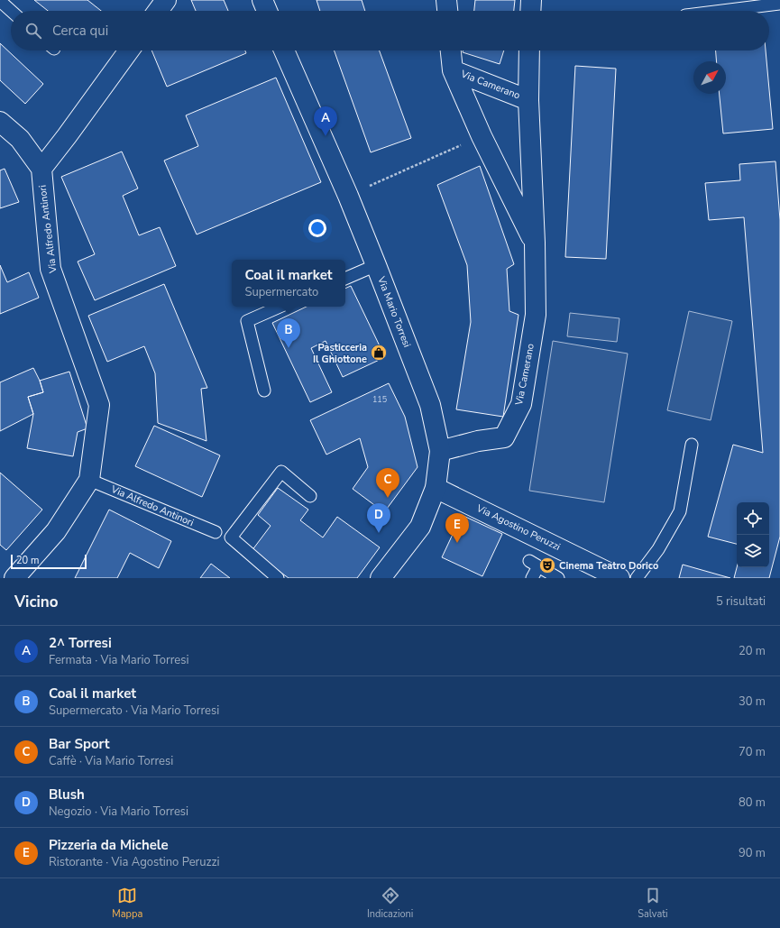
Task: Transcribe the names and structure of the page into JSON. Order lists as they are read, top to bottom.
{
  "streets": {
    "street": [
      "Via Camerano",
      "Via Alfredo Antinori",
      "Via Mario Torresi",
      "Via Agostino Peruzzi"
    ]
  },
  "crossings": [
    ["Via Camerano", "Via Mario Torresi"],
    ["Via Mario Torresi", "Via Agostino Peruzzi"]
  ],
  "places": {
    "shop": ["Pasticceria Il Ghiottone"],
    "theatre": ["Cinema Teatro Dorico"]
  },
  "house_numbers": ["115"],
  "scale_bar": "20 m",
  "north": "top right",
  "page": {
    "search": "Cerca qui",
    "pins": [
      "A",
      "B",
      "C",
      "D",
      "E"
    ],
    "popup": ["Coal il market", "Supermercato"],
    "scale": "20 m",
    "heading": ["Vicino", "5 risultati"],
    "list": [
      {
        "mark": "A",
        "name": "2^ Torresi",
        "note": "Fermata · Via Mario Torresi",
        "value": "20 m"
      },
      {
        "mark": "B",
        "name": "Coal il market",
        "note": "Supermercato · Via Mario Torresi",
        "value": "30 m"
      },
      {
        "mark": "C",
        "name": "Bar Sport",
        "note": "Caffè · Via Mario Torresi",
        "value": "70 m"
      },
      {
        "mark": "D",
        "name": "Blush",
        "note": "Negozio · Via Mario Torresi",
        "value": "80 m"
      },
      {
        "mark": "E",
        "name": "Pizzeria da Michele",
        "note": "Ristorante · Via Agostino Peruzzi",
        "value": "90 m"
      }
    ],
    "nav": ["Mappa", "Indicazioni", "Salvati"]
  }
}
